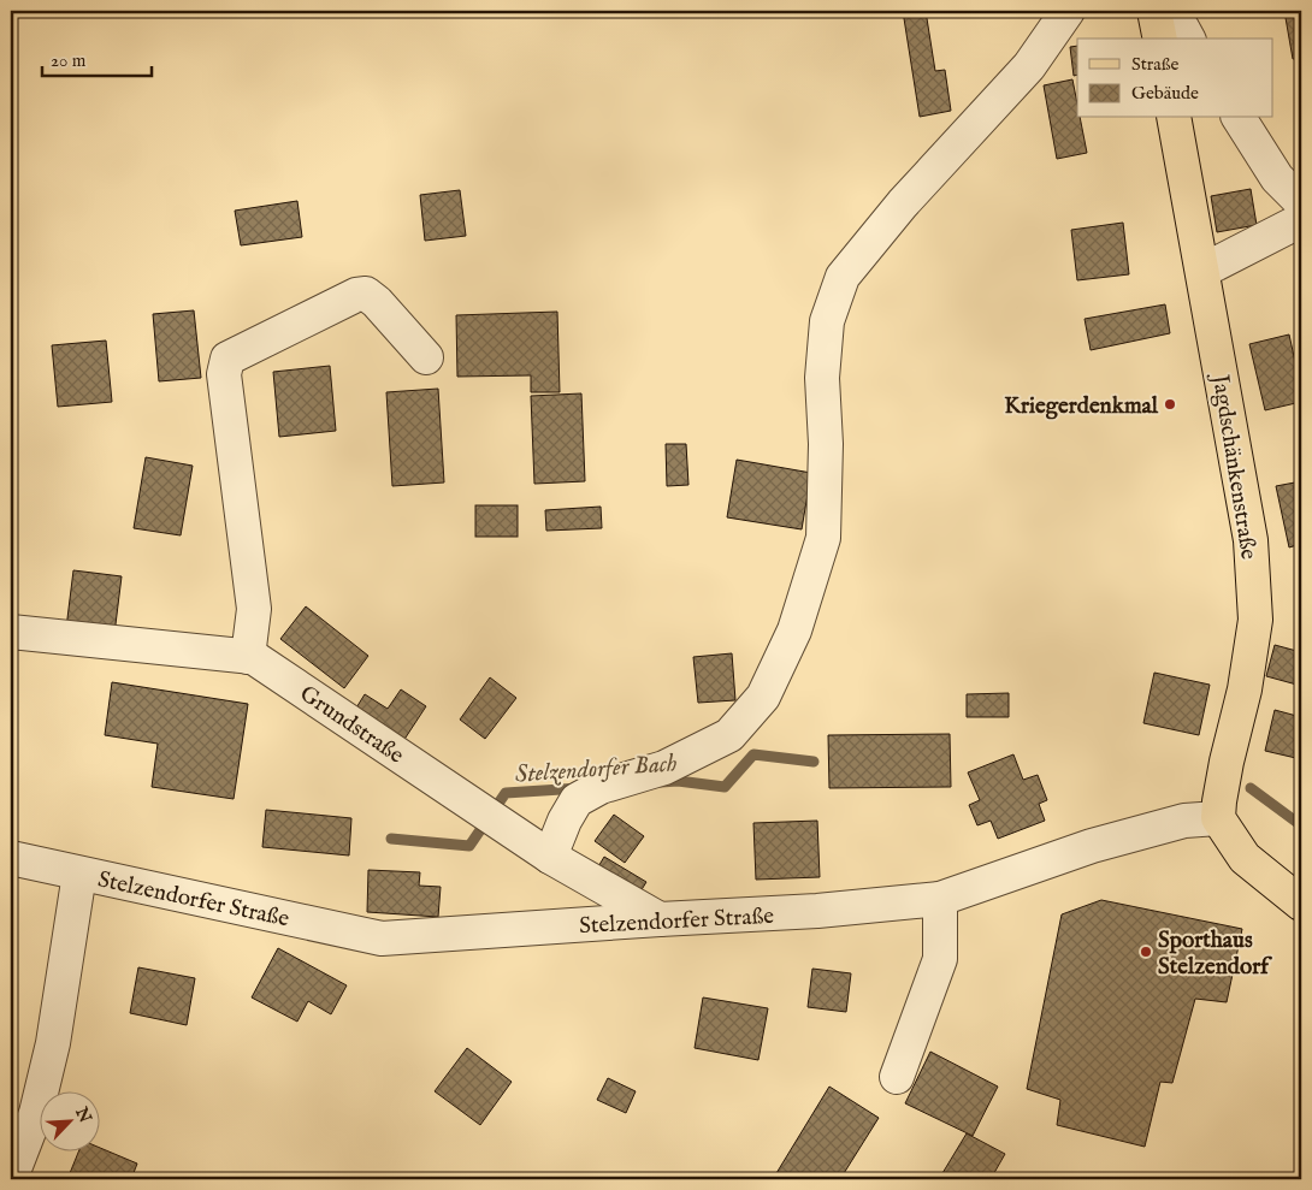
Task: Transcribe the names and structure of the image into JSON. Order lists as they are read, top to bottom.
{
  "streets": {
    "main road": ["Jagdschänkenstraße"],
    "street": ["Grundstraße", "Stelzendorfer Straße"]
  },
  "crossings": [
    ["Jagdschänkenstraße", "Stelzendorfer Straße"],
    ["Grundstraße", "Stelzendorfer Straße"]
  ],
  "water": ["Stelzendorfer Bach"],
  "places": ["Kriegerdenkmal", "Sporthaus Stelzendorf"],
  "legend": ["Straße", "Gebäude"],
  "scale_bar": "20 m",
  "north": "top right"
}
